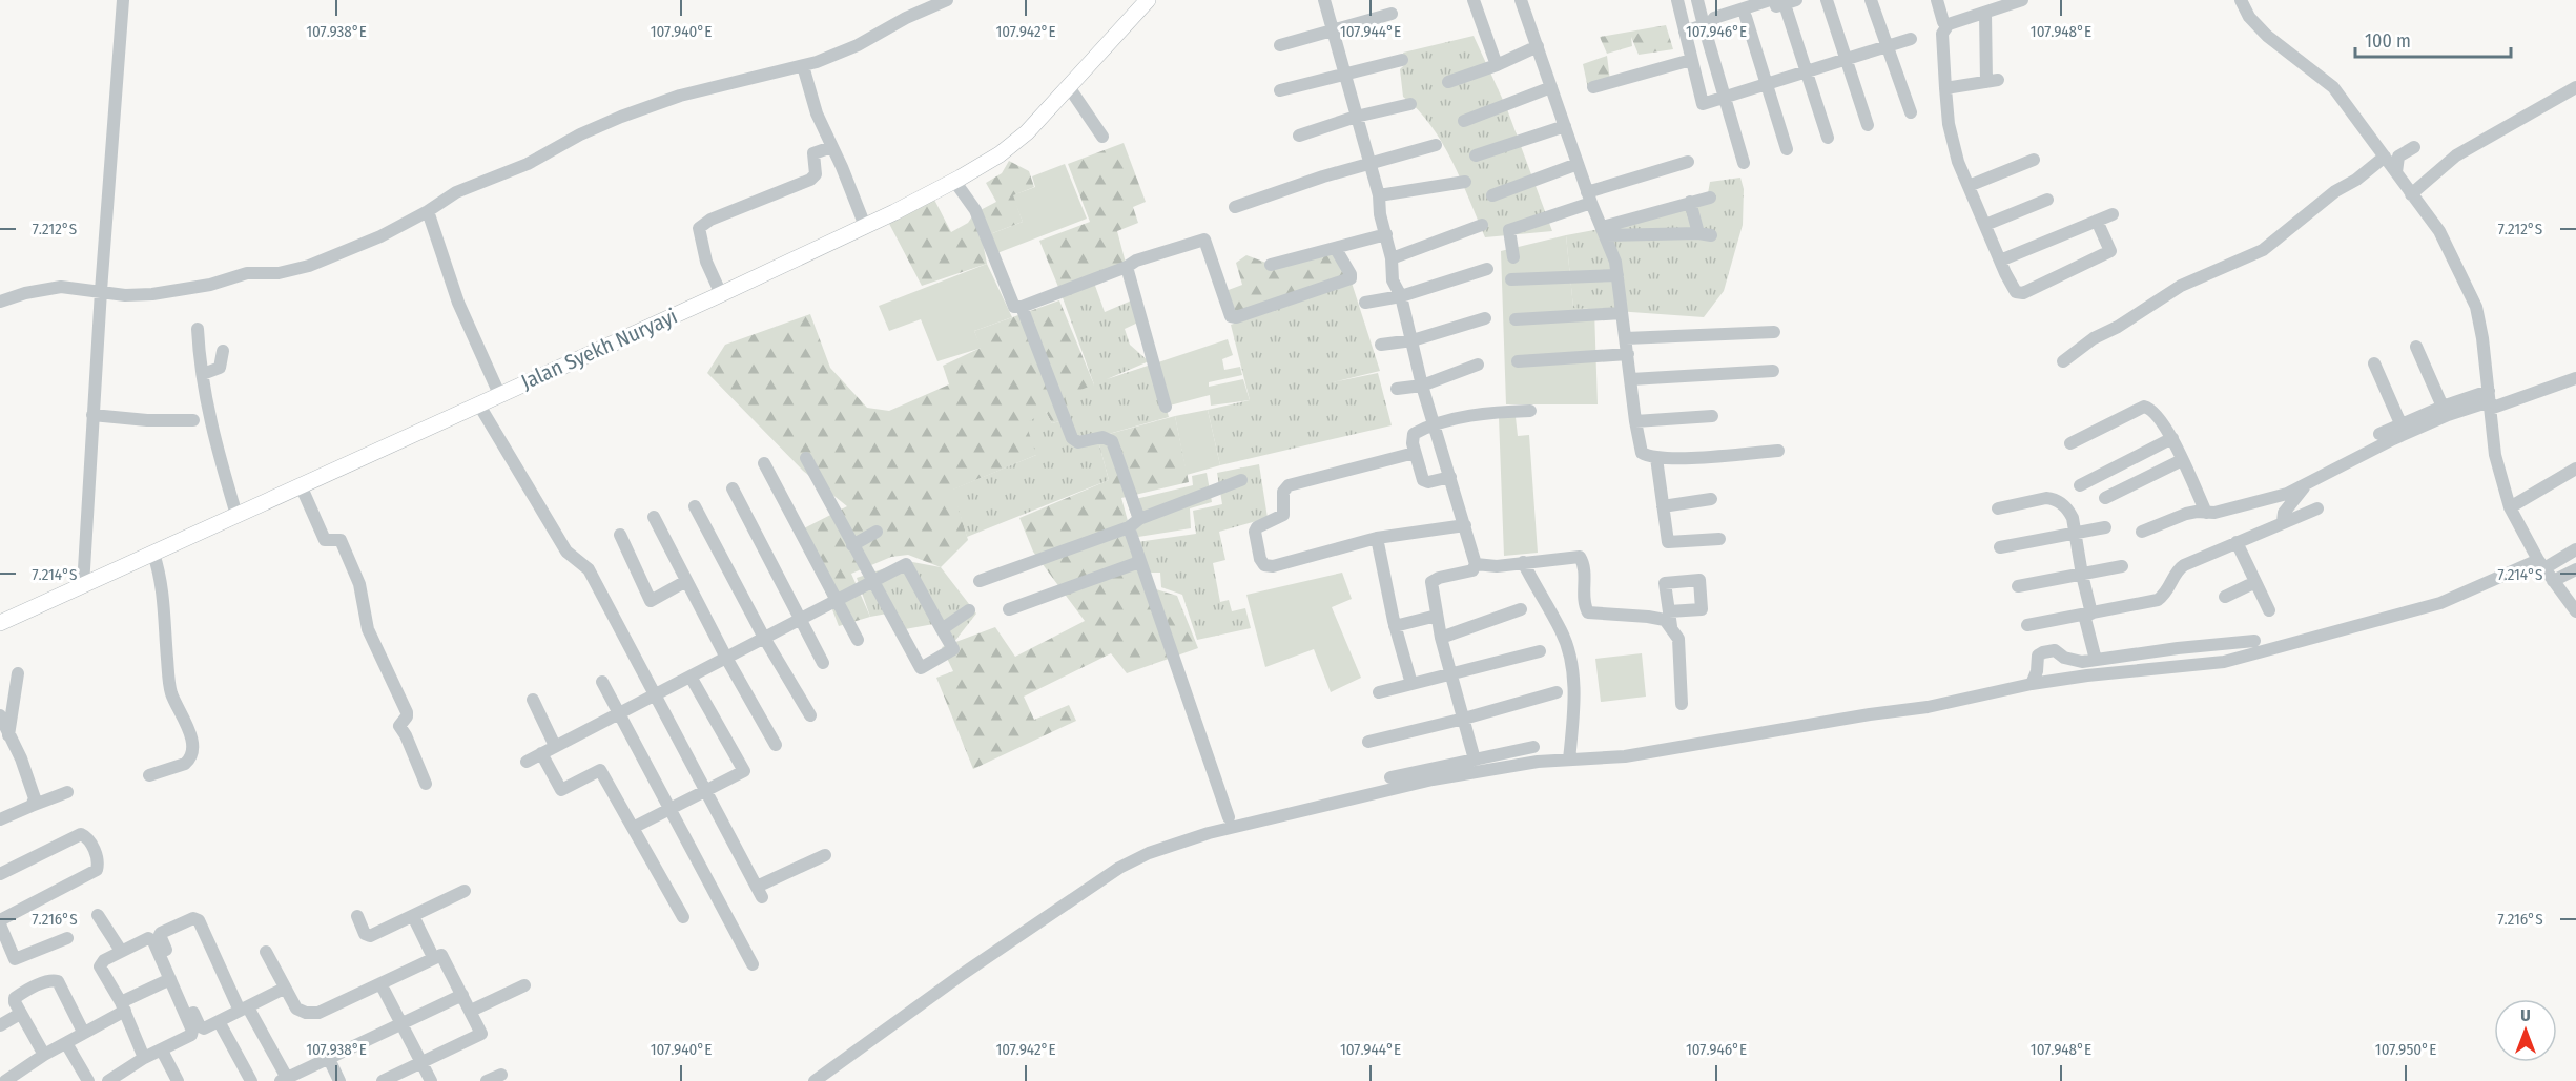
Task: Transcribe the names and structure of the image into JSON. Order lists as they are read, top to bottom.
{
  "streets": {
    "main road": ["Jalan Syekh Nuryayi"]
  },
  "scale_bar": "100 m",
  "north": "top",
  "coordinates": [
    "107.938°E",
    "107.940°E",
    "107.942°E",
    "107.944°E",
    "107.946°E",
    "107.948°E",
    "7.212°S",
    "7.214°S",
    "7.216°S",
    "107.950°E"
  ]
}
